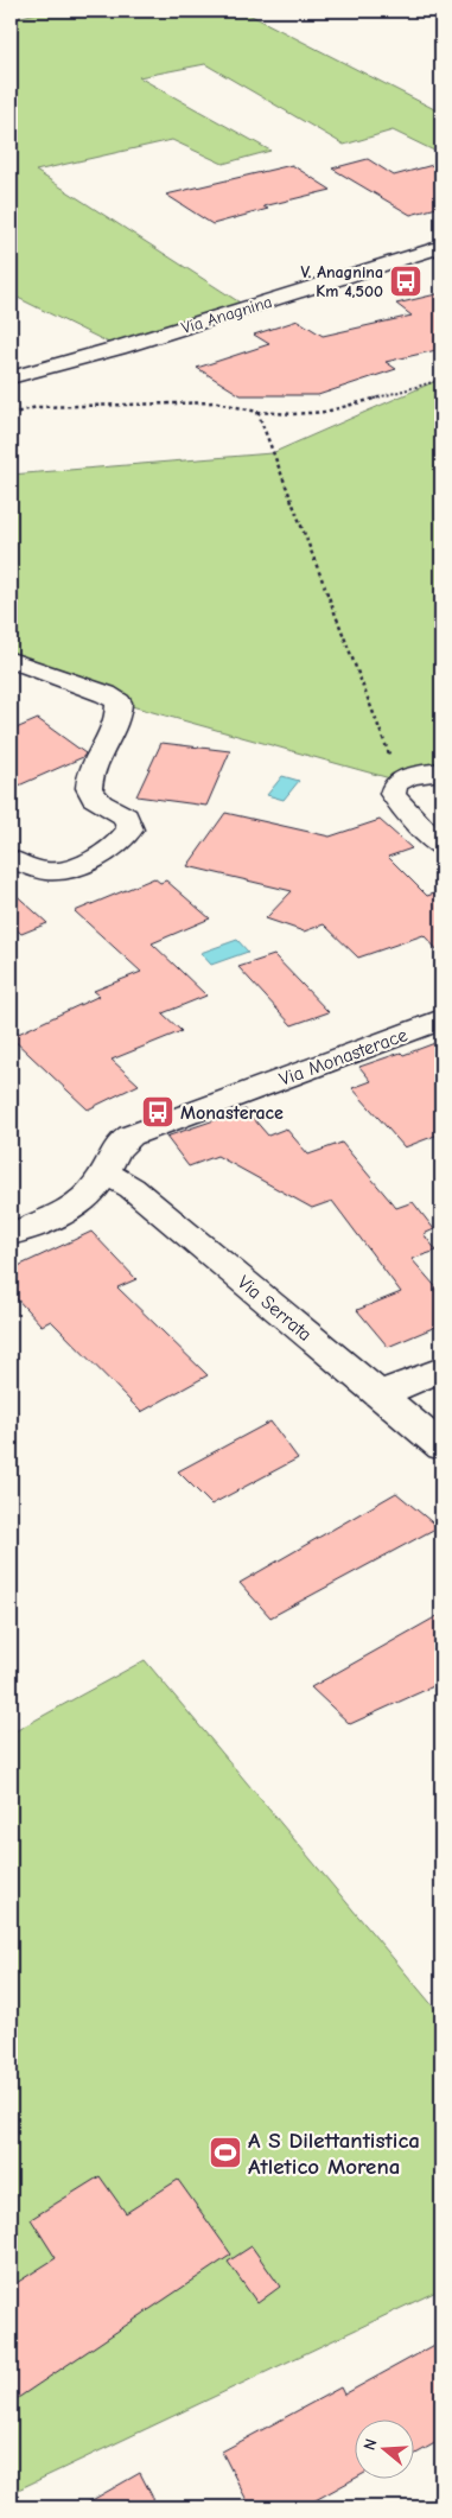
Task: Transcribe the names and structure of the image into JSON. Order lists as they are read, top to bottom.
{
  "streets": {
    "main road": ["Via Anagnina", "Via Monasterace", "Via Serrata"]
  },
  "crossings": [
    ["Via Monasterace", "Via Serrata"]
  ],
  "places": {
    "bus stop": ["V. Anagnina Km 4,500", "Monasterace"],
    "sports": ["A S Dilettantistica Atletico Morena"]
  },
  "north": "left"
}
